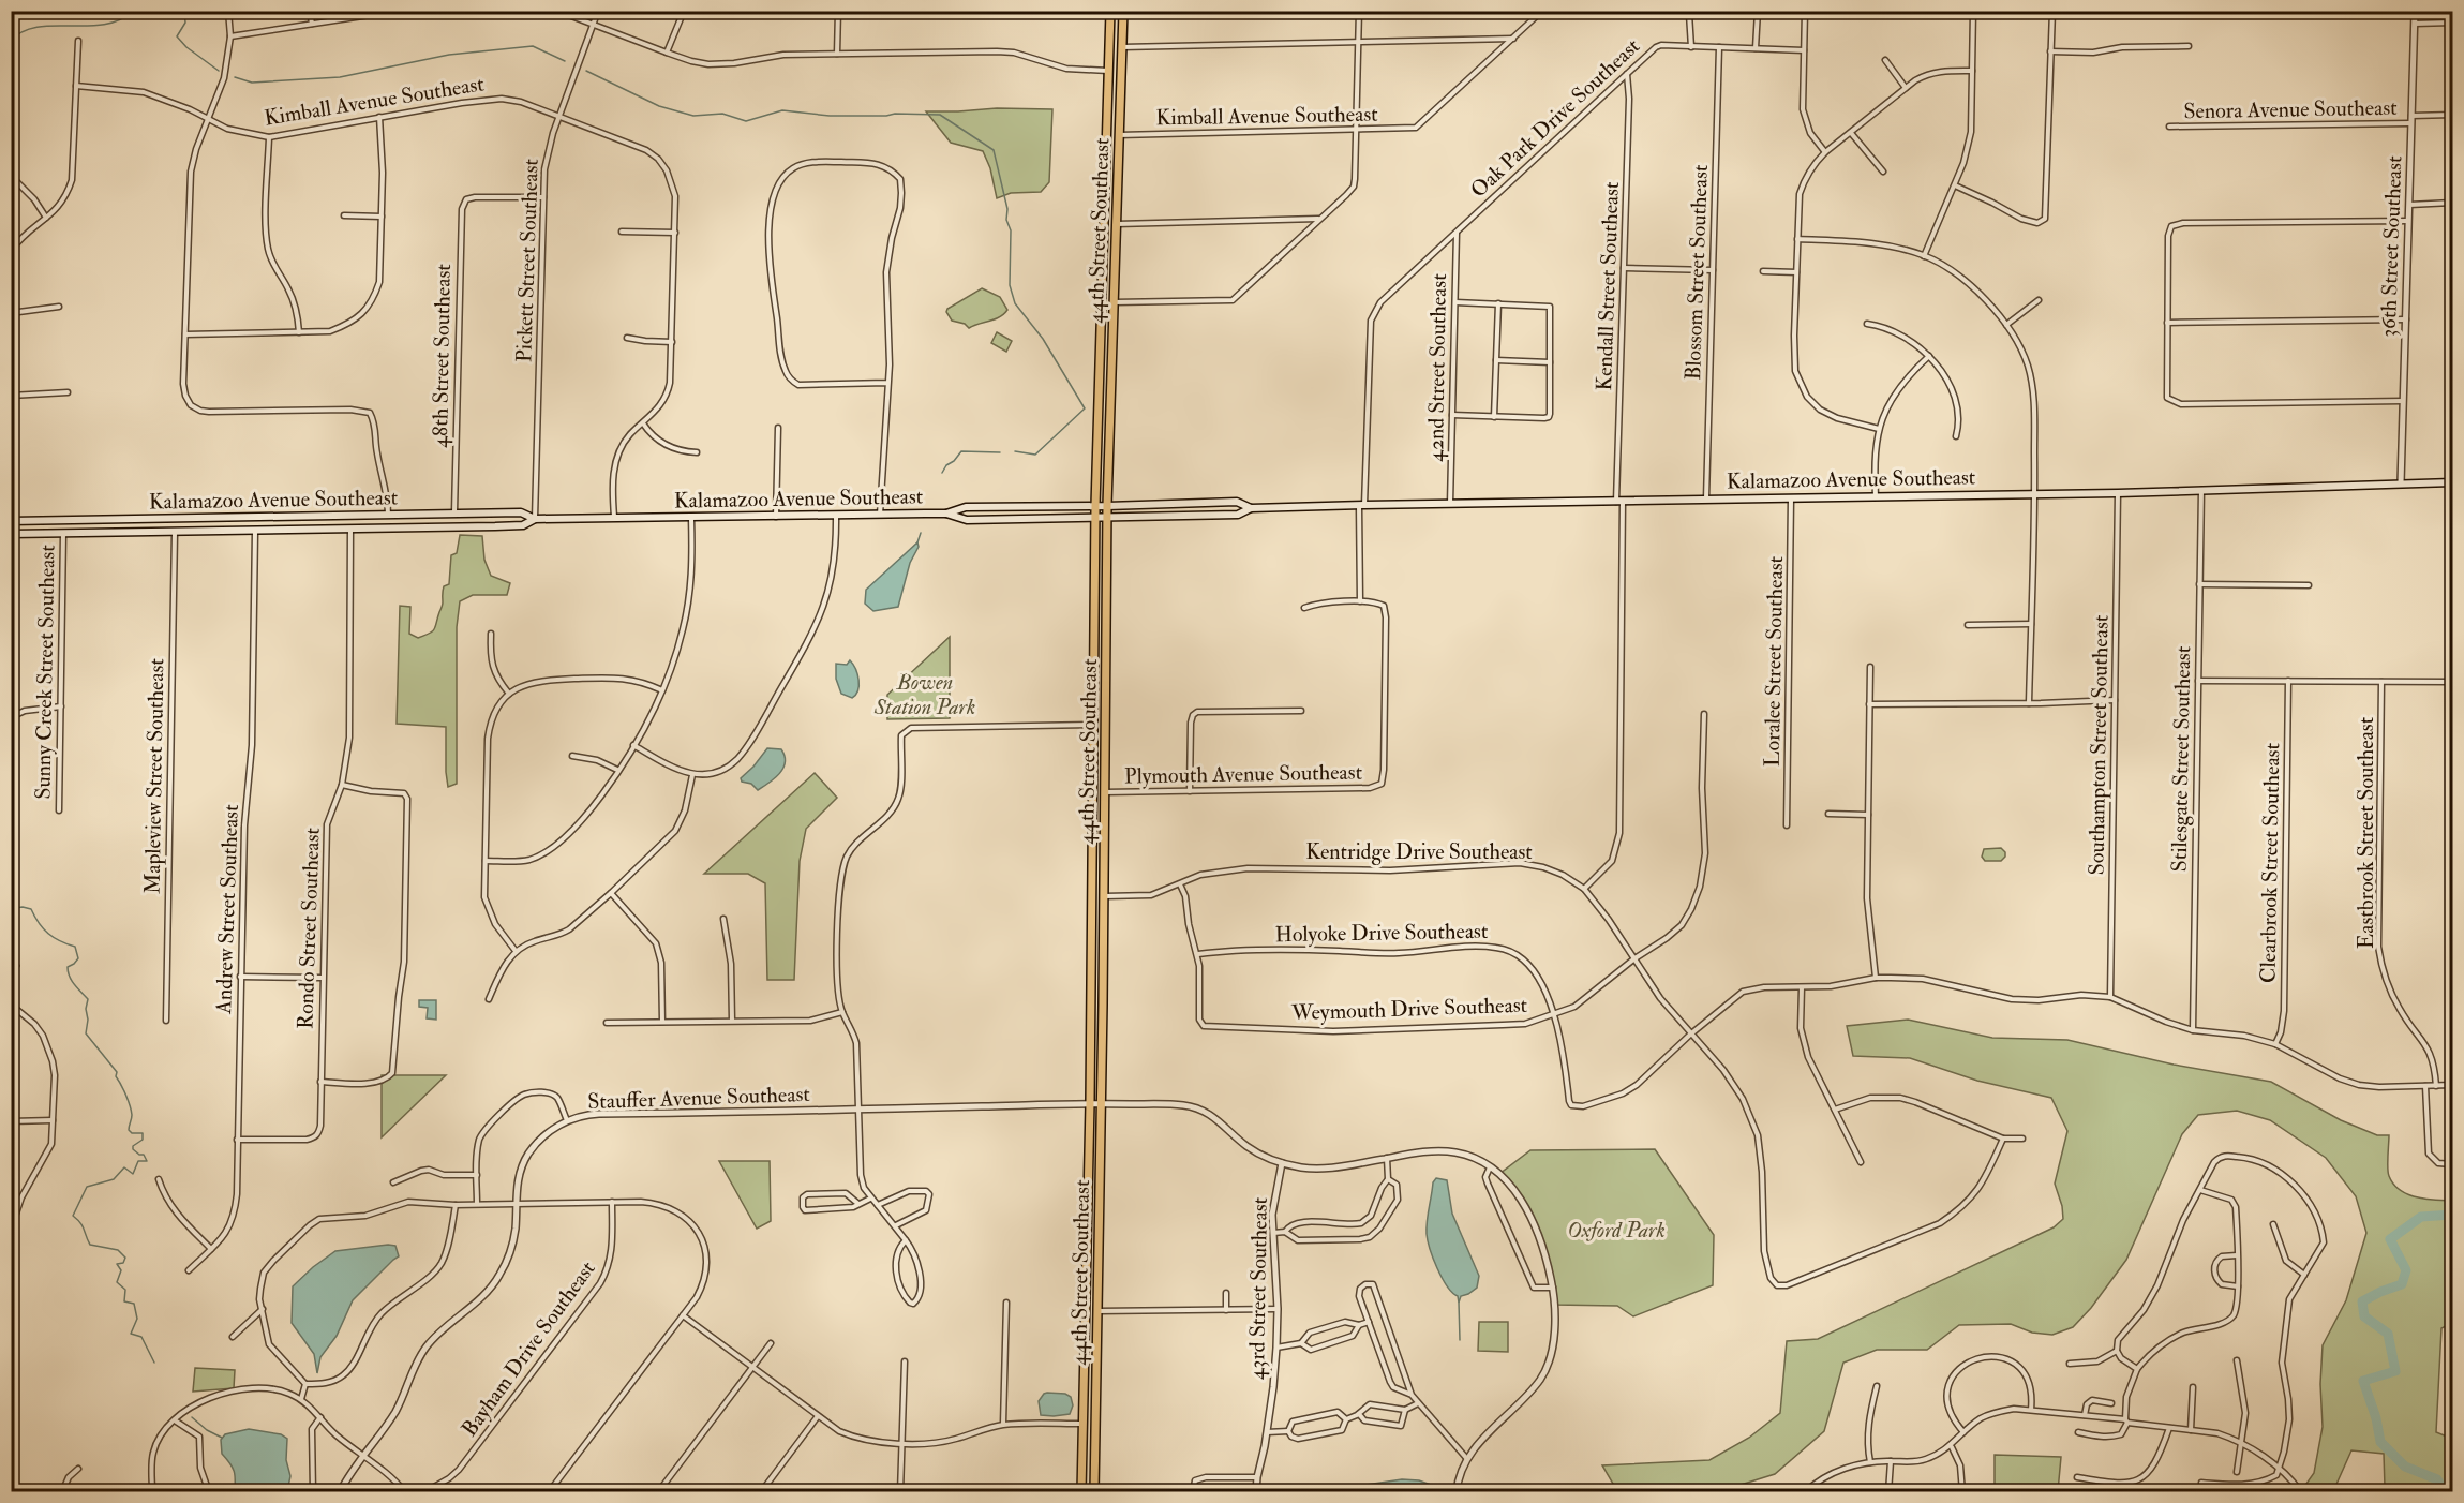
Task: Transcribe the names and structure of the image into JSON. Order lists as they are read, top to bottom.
{
  "streets": {
    "main road": ["44th Street Southeast", "Kalamazoo Avenue Southeast"],
    "street": [
      "Kimball Avenue Southeast",
      "Senora Avenue Southeast",
      "Oak Park Drive Southeast",
      "36th Street Southeast",
      "Pickett Street Southeast",
      "Blossom Street Southeast",
      "Kendall Street Southeast",
      "48th Street Southeast",
      "42nd Street Southeast",
      "Loralee Street Southeast",
      "Sunny Creek Street Southeast",
      "Southampton Street Southeast",
      "Stilesgate Street Southeast",
      "Plymouth Avenue Southeast",
      "Mapleview Street Southeast",
      "Eastbrook Street Southeast",
      "Kentridge Drive Southeast",
      "Clearbrook Street Southeast",
      "Andrew Street Southeast",
      "Rondo Street Southeast",
      "Holyoke Drive Southeast",
      "Weymouth Drive Southeast",
      "Stauffer Avenue Southeast",
      "43rd Street Southeast",
      "Bayham Drive Southeast"
    ]
  },
  "crossings": [
    ["Kimball Avenue Southeast", "44th Street Southeast"],
    ["Kimball Avenue Southeast", "Pickett Street Southeast"],
    ["Senora Avenue Southeast", "36th Street Southeast"],
    ["Oak Park Drive Southeast", "Blossom Street Southeast"],
    ["Oak Park Drive Southeast", "Kendall Street Southeast"],
    ["Oak Park Drive Southeast", "42nd Street Southeast"],
    ["Oak Park Drive Southeast", "Kalamazoo Avenue Southeast"],
    ["44th Street Southeast", "Kalamazoo Avenue Southeast"],
    ["44th Street Southeast", "Plymouth Avenue Southeast"],
    ["44th Street Southeast", "Kentridge Drive Southeast"],
    ["44th Street Southeast", "Stauffer Avenue Southeast"],
    ["36th Street Southeast", "Kalamazoo Avenue Southeast"],
    ["Pickett Street Southeast", "48th Street Southeast"],
    ["Pickett Street Southeast", "Kalamazoo Avenue Southeast"],
    ["Blossom Street Southeast", "Kalamazoo Avenue Southeast"],
    ["Kendall Street Southeast", "Kalamazoo Avenue Southeast"],
    ["Kendall Street Southeast", "Kentridge Drive Southeast"],
    ["48th Street Southeast", "Kalamazoo Avenue Southeast"],
    ["42nd Street Southeast", "Kalamazoo Avenue Southeast"],
    ["Kalamazoo Avenue Southeast", "Loralee Street Southeast"],
    ["Kalamazoo Avenue Southeast", "Sunny Creek Street Southeast"],
    ["Kalamazoo Avenue Southeast", "Southampton Street Southeast"],
    ["Kalamazoo Avenue Southeast", "Stilesgate Street Southeast"],
    ["Kalamazoo Avenue Southeast", "Mapleview Street Southeast"],
    ["Kalamazoo Avenue Southeast", "Andrew Street Southeast"],
    ["Kalamazoo Avenue Southeast", "Rondo Street Southeast"],
    ["Kentridge Drive Southeast", "Holyoke Drive Southeast"],
    ["Kentridge Drive Southeast", "Weymouth Drive Southeast"],
    ["Andrew Street Southeast", "Rondo Street Southeast"],
    ["Holyoke Drive Southeast", "Weymouth Drive Southeast"],
    ["Stauffer Avenue Southeast", "43rd Street Southeast"]
  ],
  "parks": ["Bowen Station Park", "Oxford Park"]
}
